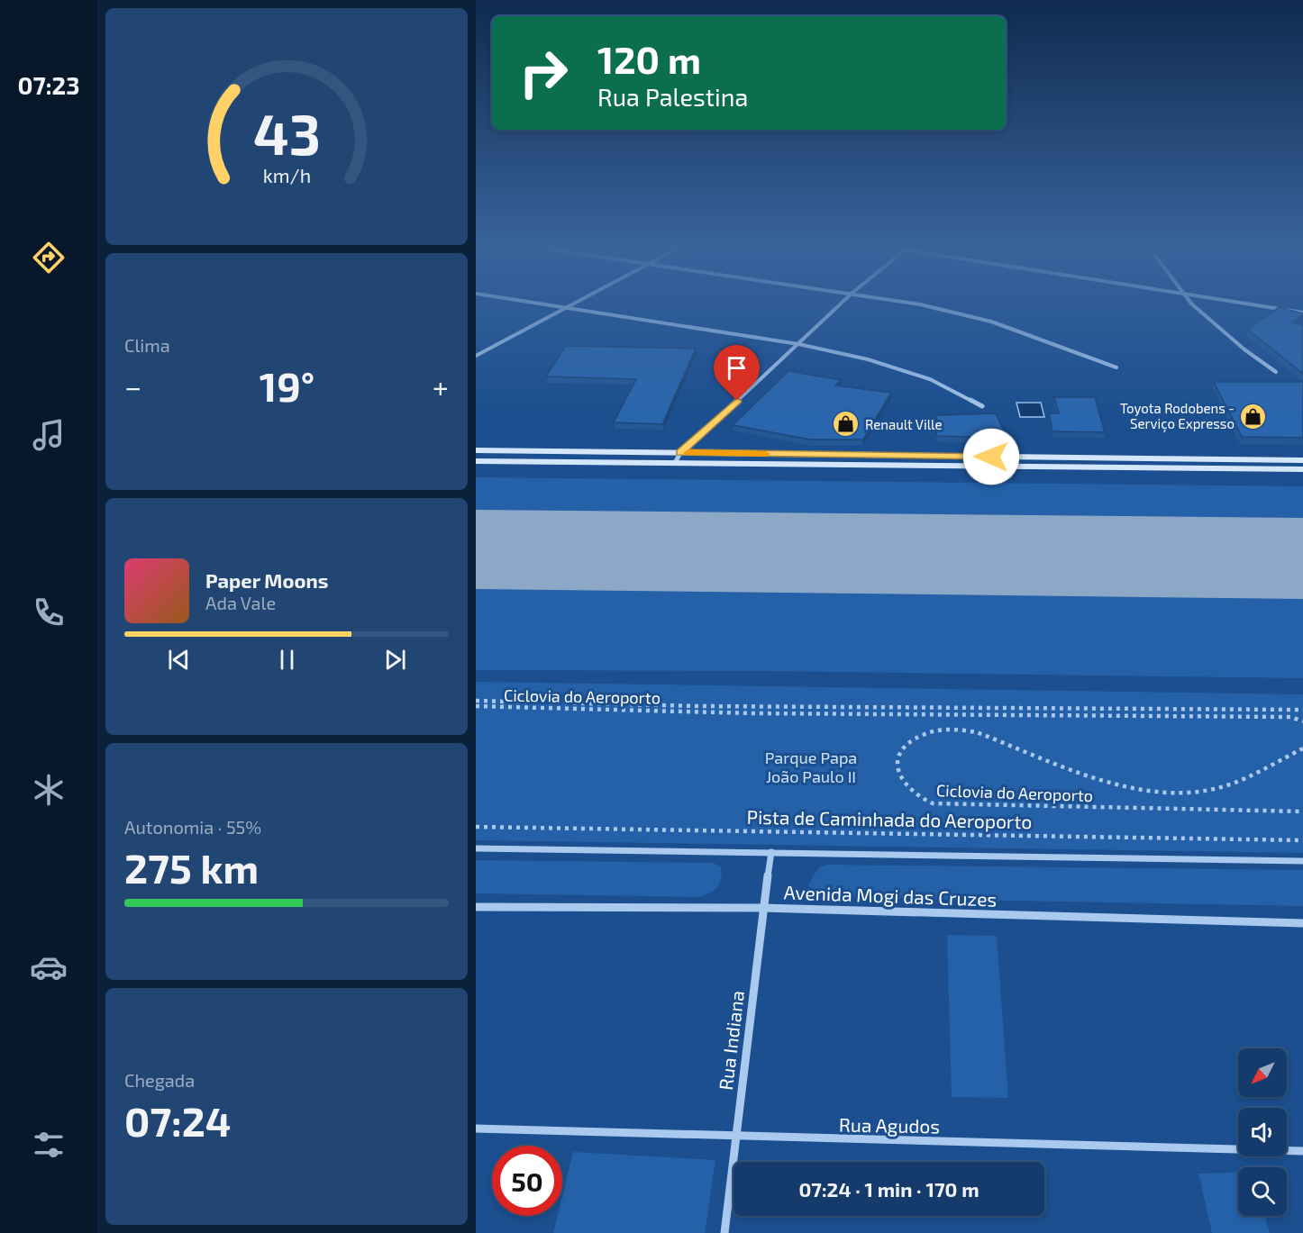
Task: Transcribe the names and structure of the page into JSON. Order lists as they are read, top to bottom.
{
  "streets": {
    "street": ["Avenida Mogi das Cruzes", "Rua Indiana", "Rua Agudos"],
    "path": ["Ciclovia do Aeroporto", "Pista de Caminhada do Aeroporto"]
  },
  "crossings": [
    ["Avenida Mogi das Cruzes", "Rua Indiana"],
    ["Rua Indiana", "Rua Agudos"]
  ],
  "parks": ["Parque Papa João Paulo II"],
  "places": {
    "shop": ["Toyota Rodobens - Serviço Expresso", "Renault Ville"]
  },
  "north": "bottom left",
  "page": {
    "tabs": "07:23",
    "turn": ["120 m", "Rua Palestina"],
    "tile": [
      "Clima",
      ["Autonomia · 55%", "275 km"],
      ["Chegada", "07:24"]
    ],
    "heat": ["−", "19°", "+"],
    "song": ["Paper Moons", "Ada Vale"],
    "limit": "50",
    "trip": "07:24 · 1 min · 170 m",
    "gauge": ["43", "km/h"]
  }
}
